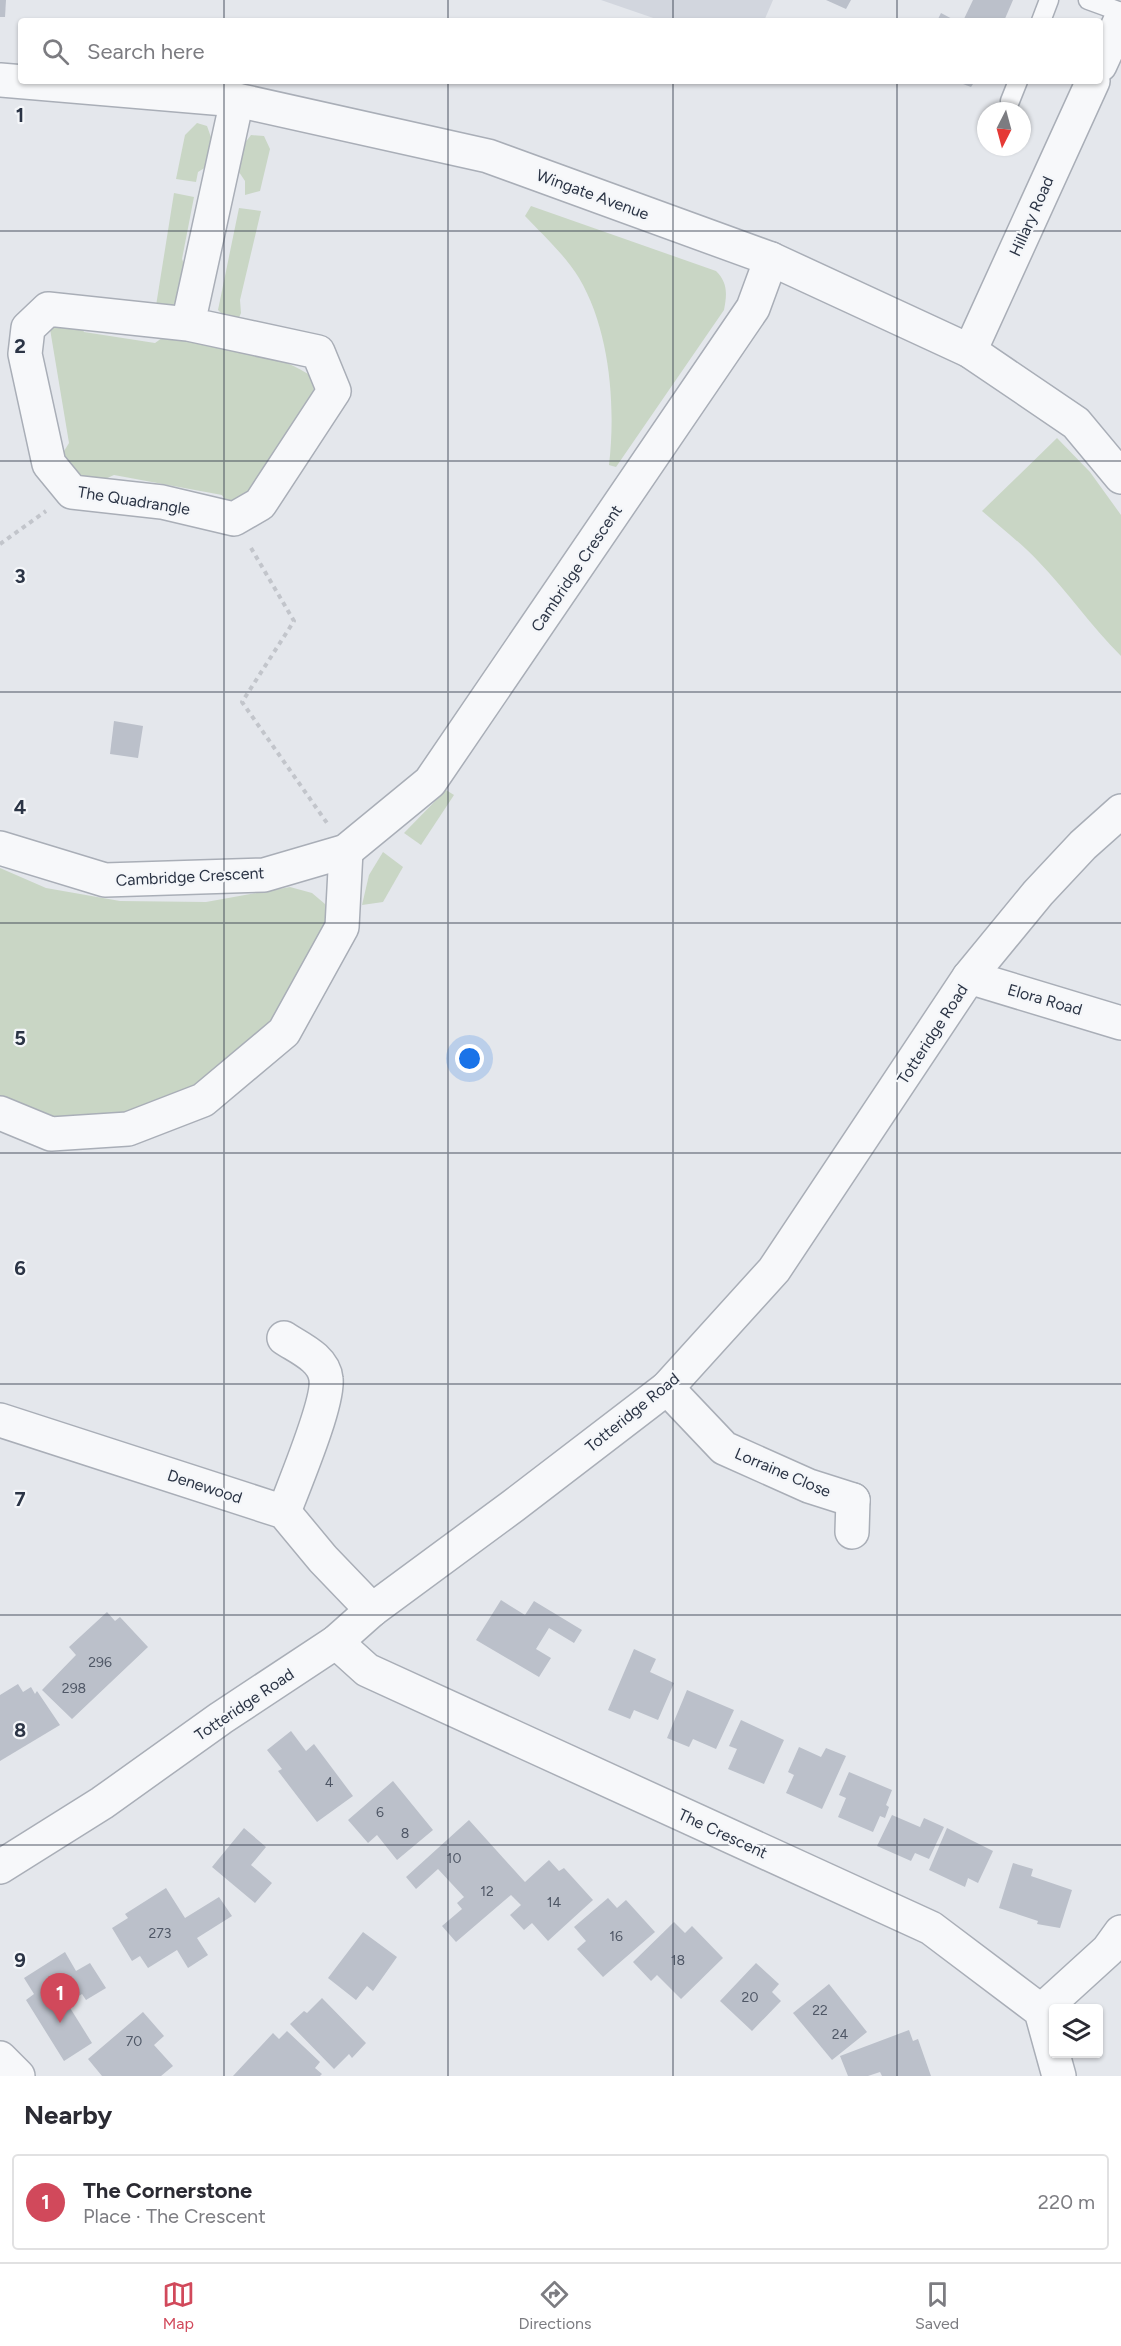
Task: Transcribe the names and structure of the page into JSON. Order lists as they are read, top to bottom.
{
  "streets": {
    "street": [
      "Wingate Avenue",
      "Hillary Road",
      "The Quadrangle",
      "Cambridge Crescent",
      "Elora Road",
      "Totteridge Road",
      "Lorraine Close",
      "Denewood",
      "The Crescent"
    ]
  },
  "crossings": [
    ["Wingate Avenue", "Hillary Road"],
    ["Wingate Avenue", "Cambridge Crescent"],
    ["Elora Road", "Totteridge Road"],
    ["Totteridge Road", "Lorraine Close"],
    ["Totteridge Road", "The Crescent"]
  ],
  "house_numbers": [
    "296",
    "298",
    "4",
    "6",
    "8",
    "10",
    "12",
    "14",
    "273",
    "16",
    "18",
    "20",
    "22",
    "24",
    "70"
  ],
  "north": "bottom",
  "page": {
    "search": "Search here",
    "pins": "1",
    "heading": "Nearby",
    "list": [
      {
        "mark": "1",
        "name": "The Cornerstone",
        "note": "Place · The Crescent",
        "value": "220 m"
      }
    ],
    "nav": ["Map", "Directions", "Saved"]
  },
  "grid": {
    "rows": [
      "1",
      "2",
      "3",
      "4",
      "5",
      "6",
      "7",
      "8",
      "9"
    ]
  }
}
